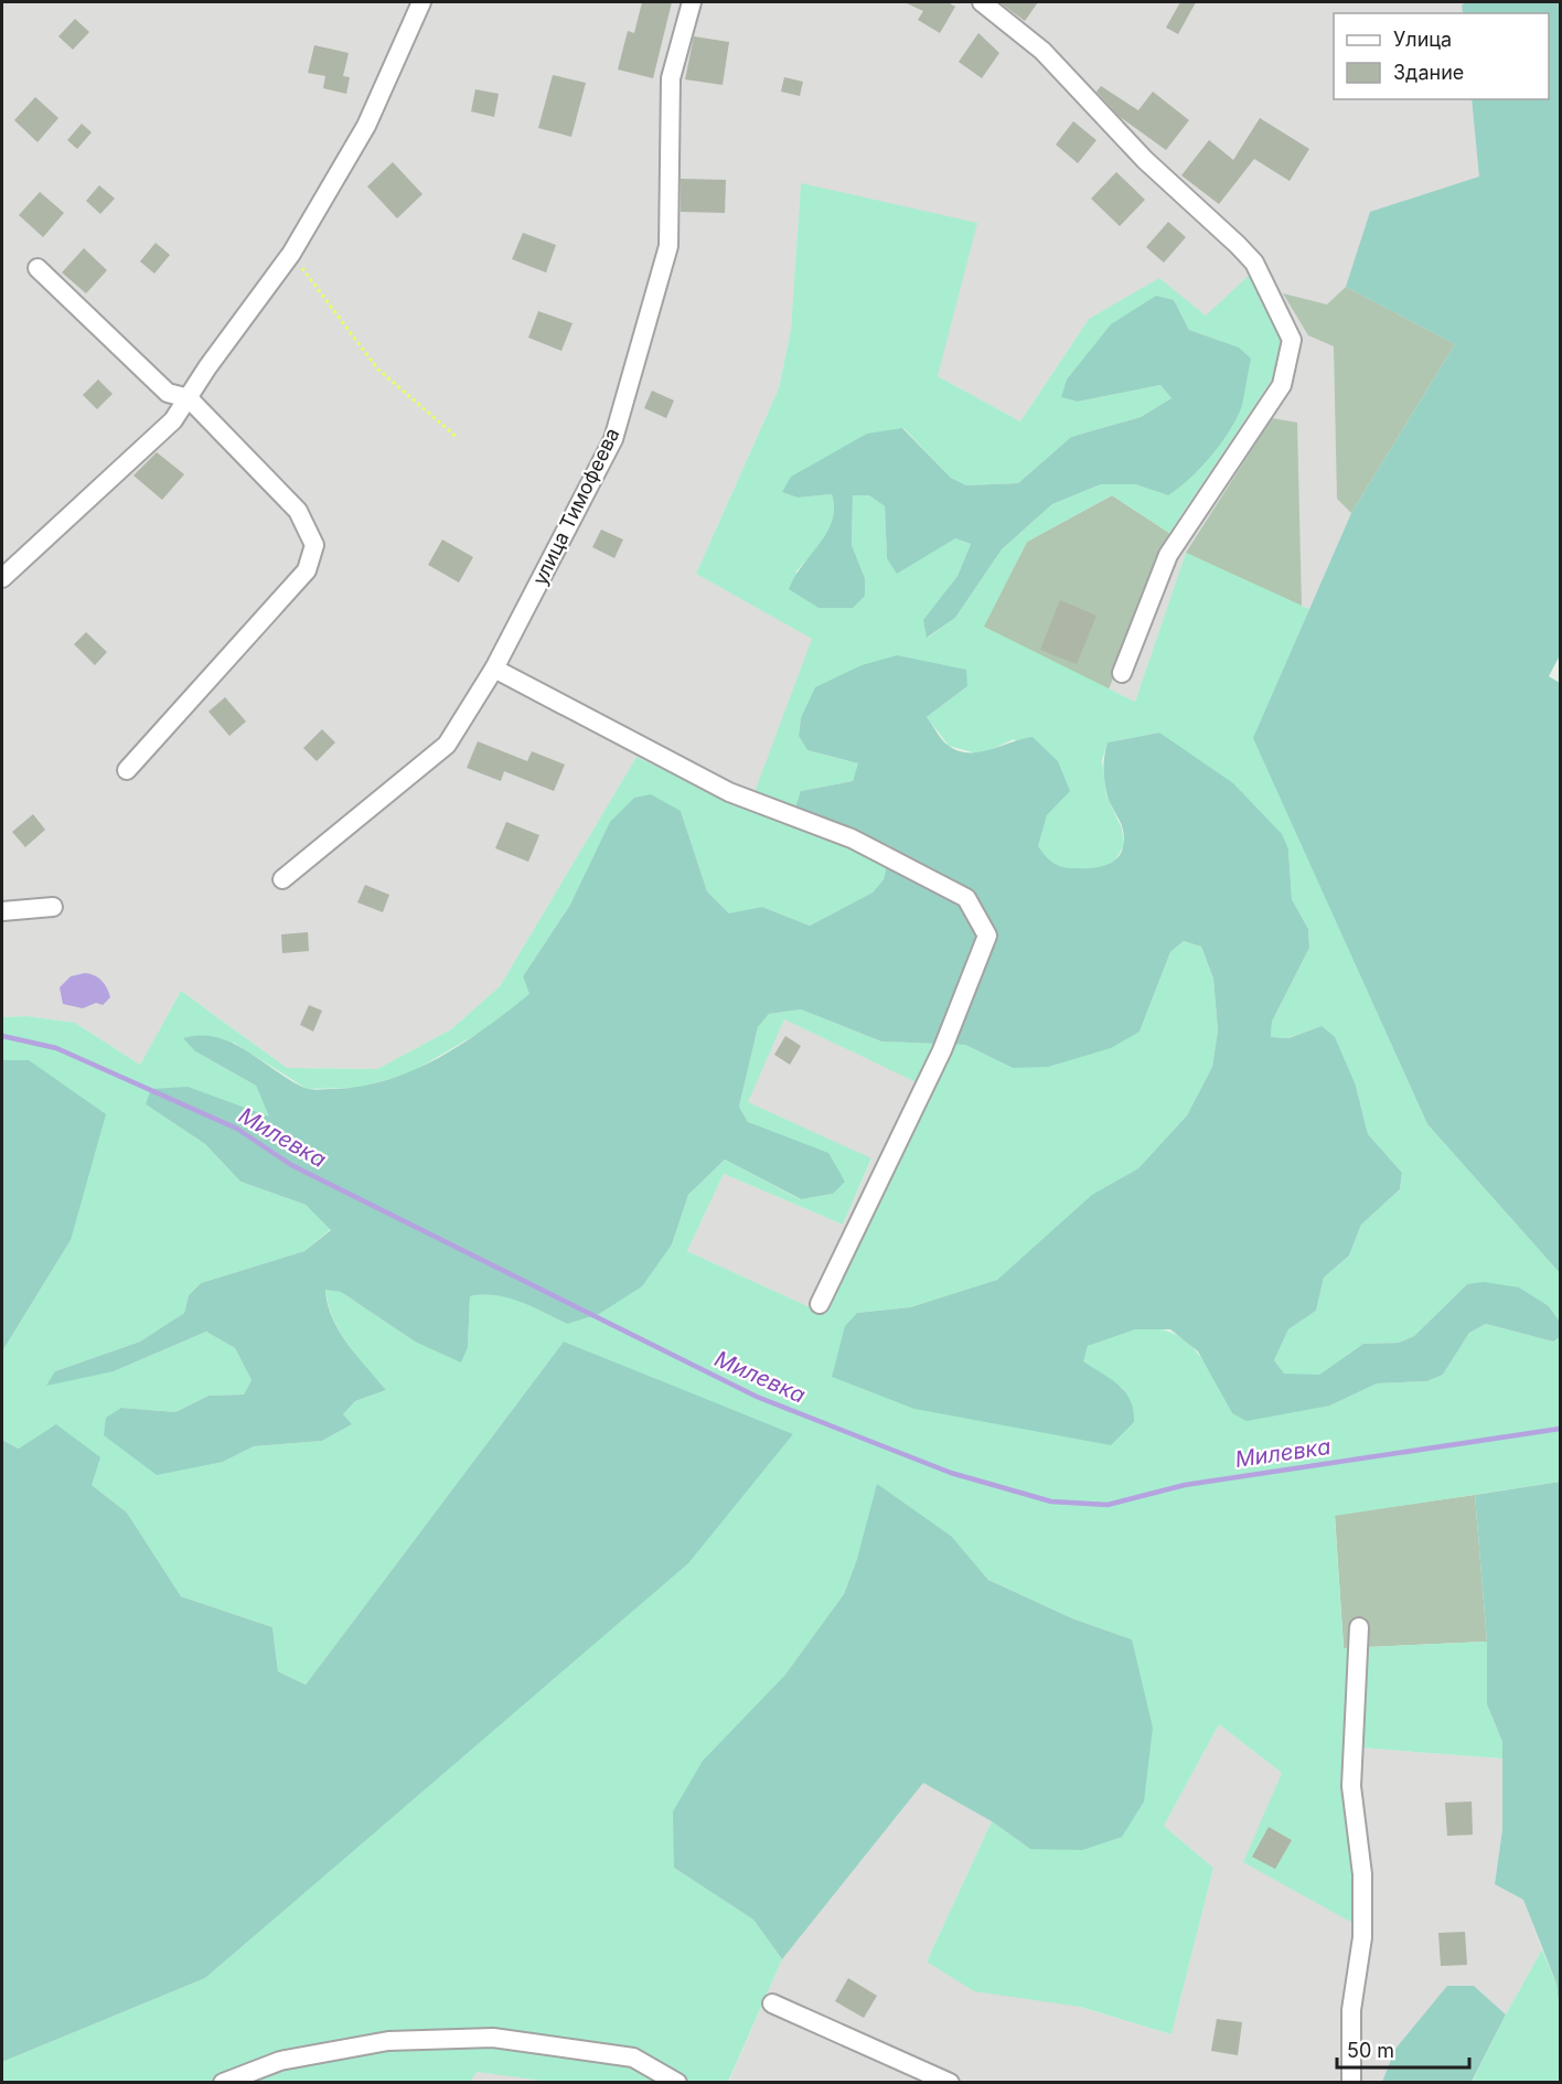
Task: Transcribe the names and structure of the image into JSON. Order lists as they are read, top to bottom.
{
  "streets": {
    "street": ["улица Тимофеева"]
  },
  "water": ["Милевка"],
  "legend": ["Улица", "Здание"],
  "scale_bar": "50 m"
}
